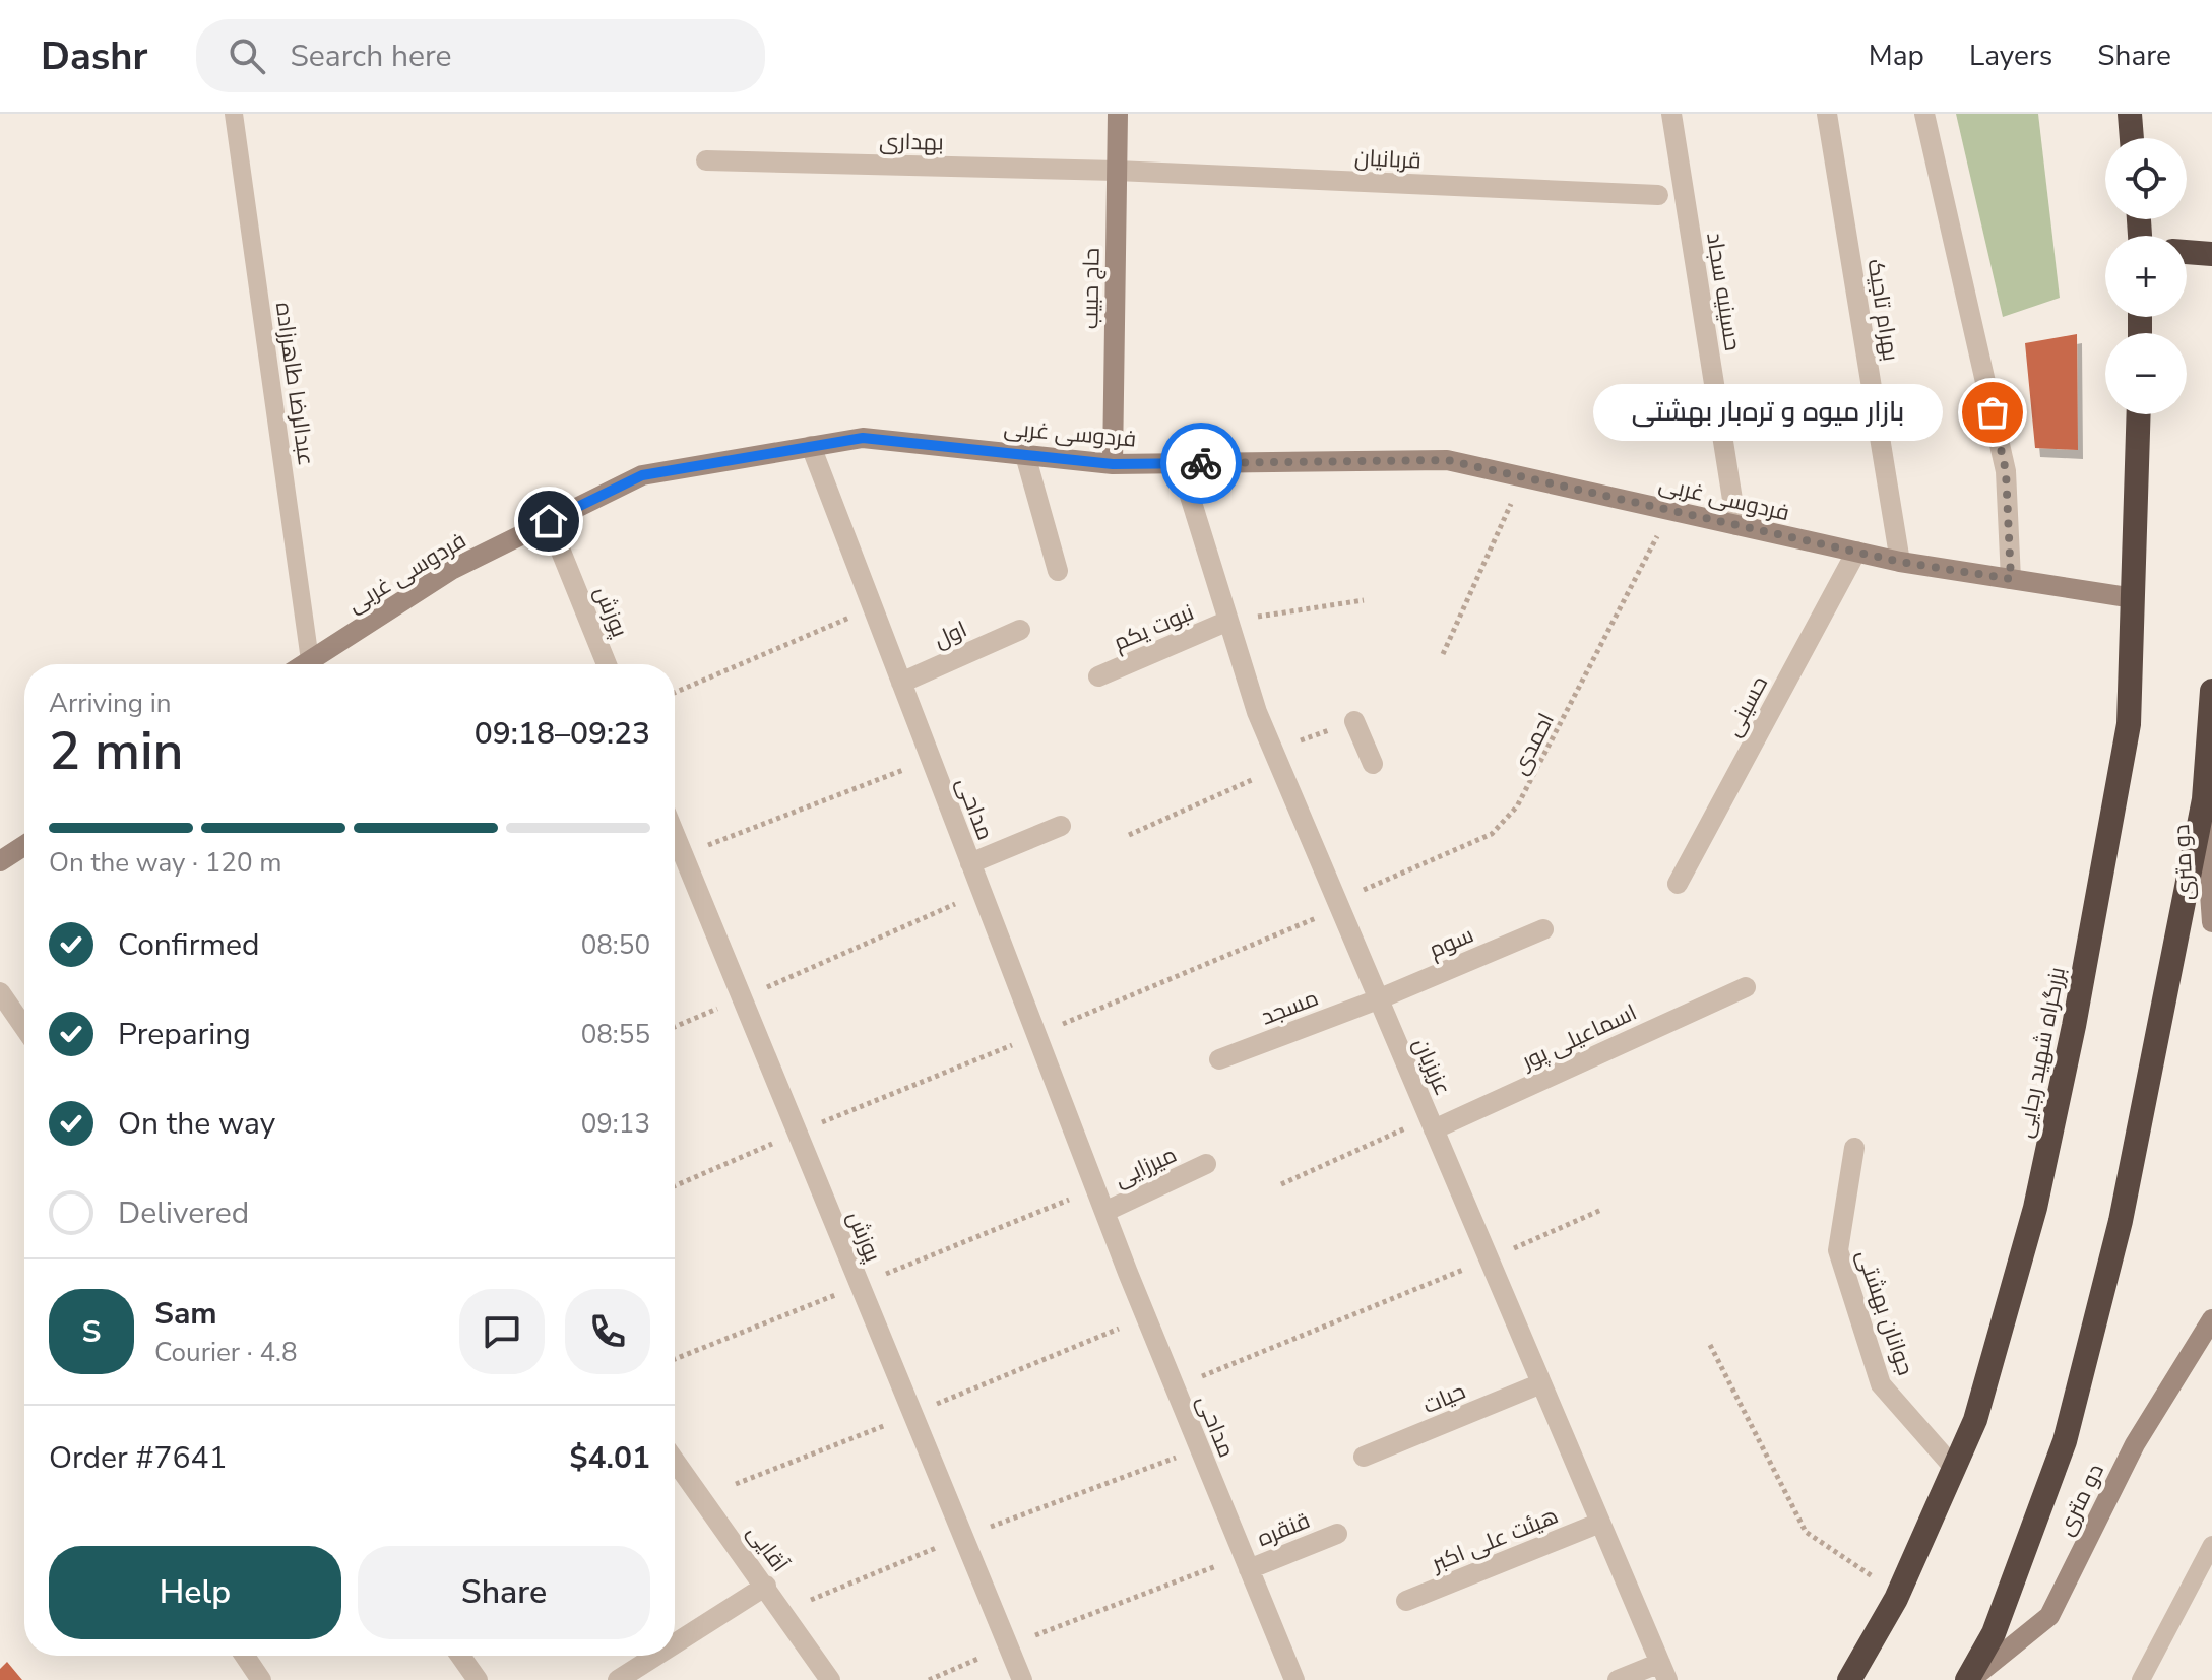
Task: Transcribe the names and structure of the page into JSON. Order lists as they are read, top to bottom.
{
  "streets": {
    "highway": ["بزرگراه شهید رجایی"],
    "street": [
      "بهداری",
      "قربانیان",
      "حاج حبیب",
      "حسینیه سجاد",
      "بهرام تاجیک",
      "فردوسی غربی",
      "پوزش",
      "نبوت یکم",
      "اول",
      "حسینی",
      "مداحی",
      "دو متری",
      "سوم",
      "مسجد",
      "اسماعیلی پور",
      "عزیزیان",
      "میرزایی",
      "جوانان بهشتی",
      "حیات",
      "قنقره",
      "هیئت علی اکبر",
      "آقایی"
    ],
    "lane": ["عبدالرضا طاهرزاده"],
    "path": ["احمدی"]
  },
  "crossings": [
    ["بهداری", "قربانیان"],
    ["بهداری", "حاج حبیب"],
    ["قربانیان", "حاج حبیب"],
    ["حاج حبیب", "فردوسی غربی"],
    ["حسینیه سجاد", "فردوسی غربی"],
    ["بهرام تاجیک", "فردوسی غربی"],
    ["عبدالرضا طاهرزاده", "فردوسی غربی"],
    ["فردوسی غربی", "پوزش"],
    ["فردوسی غربی", "حسینی"],
    ["فردوسی غربی", "احمدی"],
    ["فردوسی غربی", "مداحی"],
    ["فردوسی غربی", "بزرگراه شهید رجایی"],
    ["فردوسی غربی", "عزیزیان"],
    ["پوزش", "احمدی"],
    ["نبوت یکم", "عزیزیان"],
    ["اول", "مداحی"],
    ["احمدی", "مداحی"],
    ["احمدی", "عزیزیان"],
    ["مداحی", "میرزایی"],
    ["مداحی", "قنقره"],
    ["سوم", "مسجد"],
    ["سوم", "عزیزیان"],
    ["مسجد", "عزیزیان"],
    ["اسماعیلی پور", "عزیزیان"],
    ["بزرگراه شهید رجایی", "جوانان بهشتی"],
    ["عزیزیان", "حیات"],
    ["عزیزیان", "هیئت علی اکبر"]
  ],
  "places": ["بازار میوه و تره‌بار بهشتی"],
  "page": {
    "header": "Dashr",
    "search": "Search here",
    "nav": ["Map", "Layers", "Share"],
    "map_buttons": ["+", "−"],
    "bubble": "بازار میوه و تره‌بار بهشتی",
    "heading": ["2 min", "Arriving in", "09:18–09:23"],
    "panel": [
      "Sam",
      "Courier · 4.8",
      "Order #7641",
      "$4.01"
    ],
    "bar": "On the way · 120 m",
    "list": [
      ["Confirmed", "08:50"],
      ["Preparing", "08:55"],
      ["On the way", "09:13"],
      "Delivered"
    ],
    "round": "S",
    "buttons": ["Help", "Share"]
  }
}
